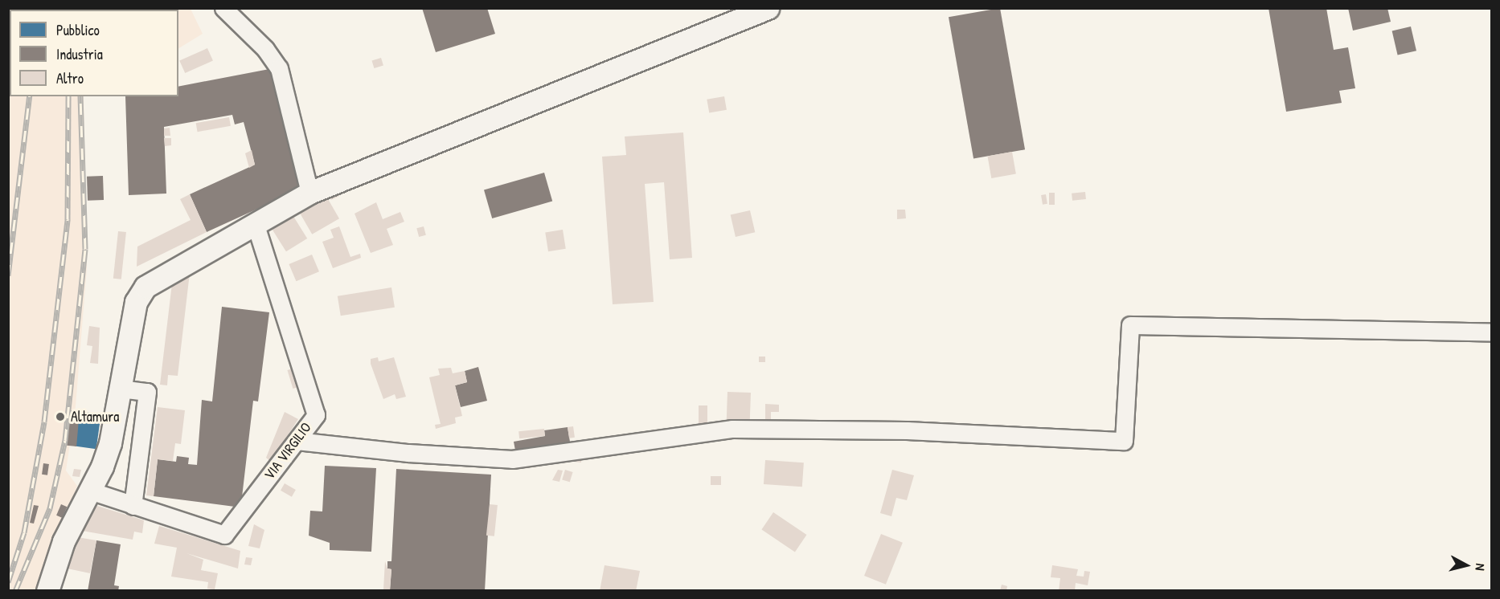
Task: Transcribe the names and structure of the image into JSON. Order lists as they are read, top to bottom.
{
  "streets": {
    "street": ["VIA VIRGILIO"]
  },
  "places": ["Altamura"],
  "legend": ["Pubblico", "Industria", "Altro"],
  "north": "right"
}
